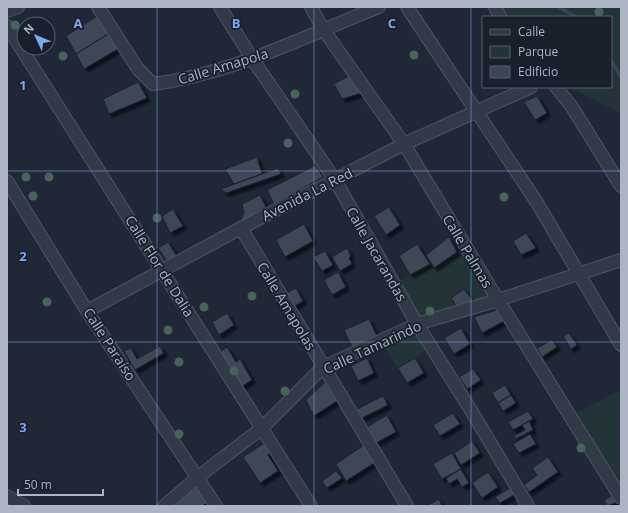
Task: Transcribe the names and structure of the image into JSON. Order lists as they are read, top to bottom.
{
  "streets": {
    "street": [
      "Calle Amapola",
      "Avenida La Red",
      "Calle Palmas",
      "Calle Jacarandas",
      "Calle Flor de Dalia",
      "Calle Amapolas",
      "Calle Paraíso",
      "Calle Tamarindo"
    ]
  },
  "crossings": [
    ["Calle Amapola", "Calle Palmas"],
    ["Calle Amapola", "Calle Jacarandas"],
    ["Avenida La Red", "Calle Palmas"],
    ["Avenida La Red", "Calle Jacarandas"],
    ["Avenida La Red", "Calle Flor de Dalia"],
    ["Avenida La Red", "Calle Amapolas"],
    ["Avenida La Red", "Calle Paraíso"],
    ["Calle Palmas", "Calle Tamarindo"],
    ["Calle Jacarandas", "Calle Tamarindo"],
    ["Calle Flor de Dalia", "Calle Tamarindo"],
    ["Calle Amapolas", "Calle Tamarindo"],
    ["Calle Paraíso", "Calle Tamarindo"]
  ],
  "legend": ["Calle", "Parque", "Edificio"],
  "scale_bar": "50 m",
  "north": "top left",
  "grid": {
    "columns": ["A", "B", "C"],
    "rows": ["1", "2", "3"]
  }
}
